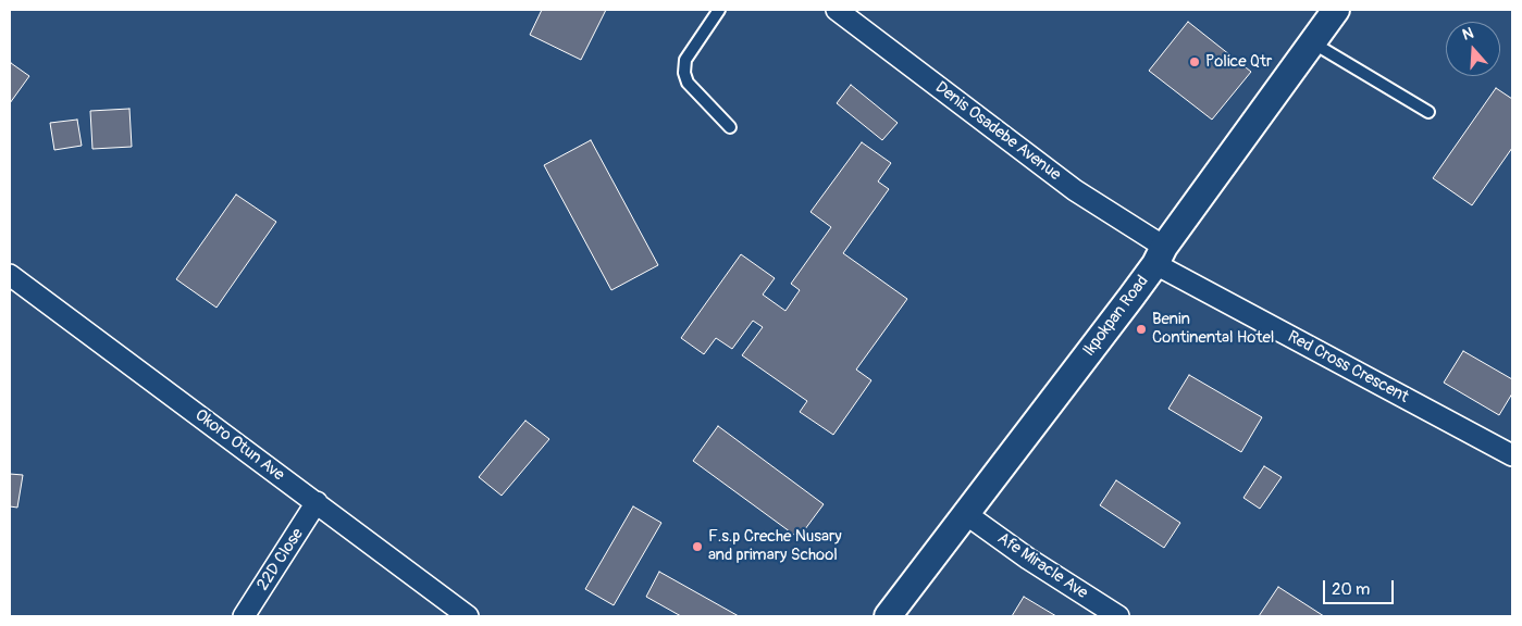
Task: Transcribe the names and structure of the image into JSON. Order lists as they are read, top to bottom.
{
  "streets": {
    "street": [
      "Denis Osadebe Avenue",
      "Ikpokpan Road",
      "Red Cross Crescent",
      "Okoro Otun Ave",
      "22D Close",
      "Afe Miracle Ave"
    ]
  },
  "crossings": [
    ["Denis Osadebe Avenue", "Ikpokpan Road"],
    ["Denis Osadebe Avenue", "Red Cross Crescent"],
    ["Ikpokpan Road", "Red Cross Crescent"],
    ["Ikpokpan Road", "Afe Miracle Ave"],
    ["Okoro Otun Ave", "22D Close"]
  ],
  "places": ["Police Qtr", "Benin Continental Hotel", "F.s.p Creche Nusary and primary School"],
  "scale_bar": "20 m",
  "north": "top"
}
